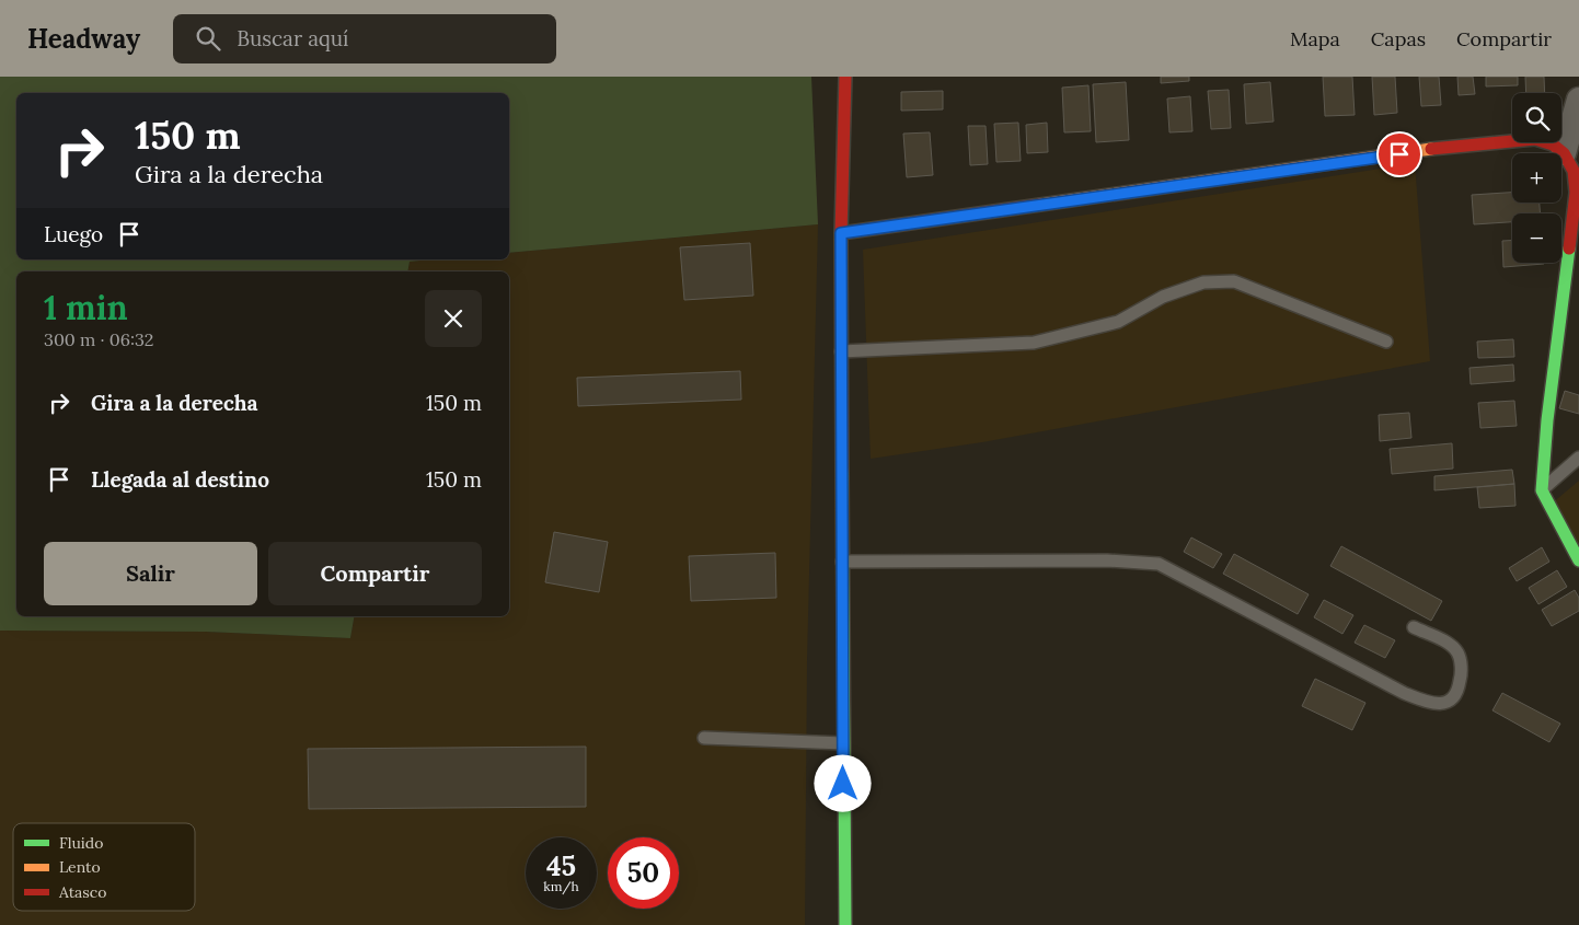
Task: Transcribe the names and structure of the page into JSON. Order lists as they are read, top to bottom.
{
  "legend": ["Fluido", "Lento", "Atasco"],
  "page": {
    "header": "Headway",
    "search": "Buscar aquí",
    "nav": ["Mapa", "Capas", "Compartir"],
    "map_buttons": ["+", "−"],
    "turn": ["150 m", "Gira a la derecha"],
    "then": "Luego",
    "heading": ["1 min", "300 m · 06:32"],
    "list": [
      {
        "name": "Gira a la derecha",
        "value": "150 m"
      },
      {
        "name": "Llegada al destino",
        "value": "150 m"
      }
    ],
    "buttons": ["Salir", "Compartir"],
    "speed": "45 km/h",
    "limit": "50"
  }
}
